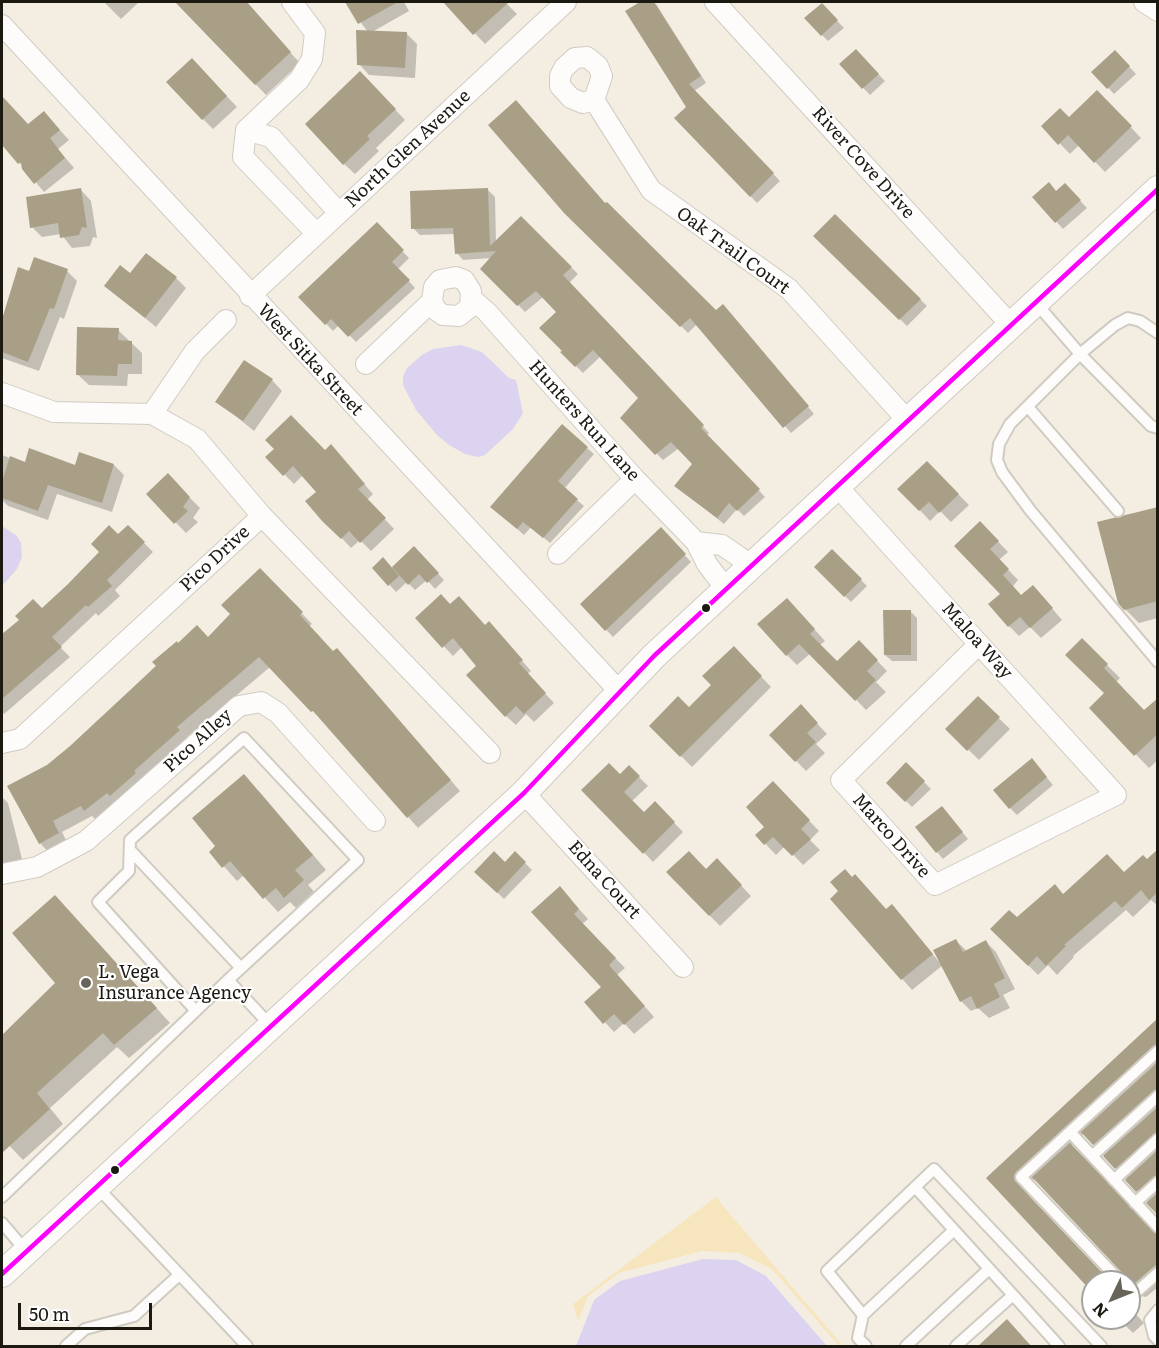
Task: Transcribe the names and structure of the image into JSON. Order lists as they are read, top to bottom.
{
  "streets": {
    "street": [
      "North Glen Avenue",
      "River Cove Drive",
      "Oak Trail Court",
      "West Sitka Street",
      "Hunters Run Lane",
      "Pico Drive",
      "Maloa Way",
      "Pico Alley",
      "Marco Drive",
      "Edna Court"
    ]
  },
  "crossings": [
    ["North Glen Avenue", "West Sitka Street"],
    ["Maloa Way", "Marco Drive"]
  ],
  "places": ["L. Vega Insurance Agency"],
  "scale_bar": "50 m",
  "north": "bottom left"
}
